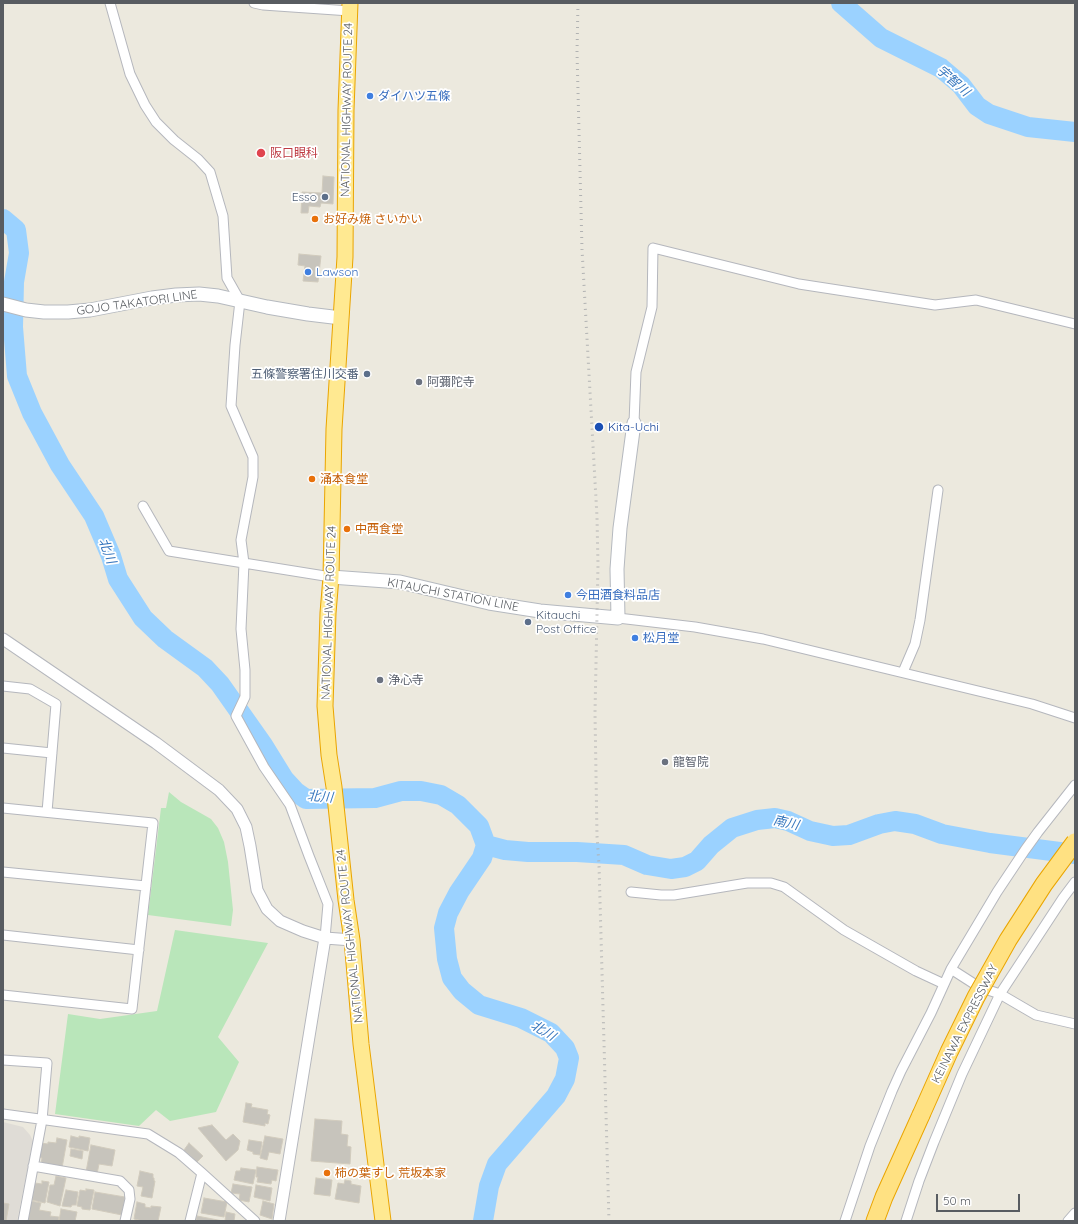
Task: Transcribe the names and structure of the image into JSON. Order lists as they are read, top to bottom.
{
  "streets": {
    "highway": ["NATIONAL HIGHWAY ROUTE 24", "KEINAWA EXPRESSWAY"],
    "main road": ["GOJO TAKATORI LINE", "KITAUCHI STATION LINE"]
  },
  "crossings": [
    ["NATIONAL HIGHWAY ROUTE 24", "GOJO TAKATORI LINE"],
    ["NATIONAL HIGHWAY ROUTE 24", "KITAUCHI STATION LINE"]
  ],
  "water": ["宇智川", "北川", "南川"],
  "places": [
    "ダイハツ五條",
    "阪口眼科",
    "Esso",
    "お好み焼 さいかい",
    "Lawson",
    "五條警察署住川交番",
    "阿彌陀寺",
    "Kita-Uchi",
    "涌本食堂",
    "中西食堂",
    "今田酒食料品店",
    "Kitauchi Post Office",
    "松月堂",
    "浄心寺",
    "龍智院",
    "柿の葉すし 荒坂本家"
  ],
  "scale_bar": "50 m"
}
